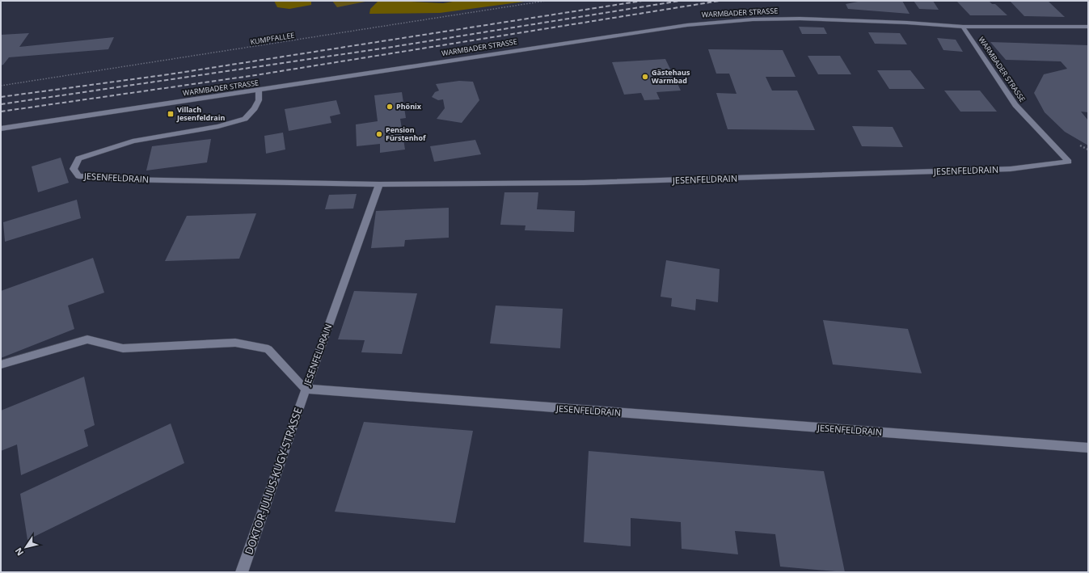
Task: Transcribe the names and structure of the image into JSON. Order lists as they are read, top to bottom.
{
  "streets": {
    "street": ["WARMBADER STRASSE", "JESENFELDRAIN", "DOKTOR-JULIUS-KUGY-STRASSE"],
    "path": ["KUMPFALLEE"]
  },
  "crossings": [
    ["WARMBADER STRASSE", "JESENFELDRAIN"],
    ["JESENFELDRAIN", "DOKTOR-JULIUS-KUGY-STRASSE"]
  ],
  "places": {
    "other": ["Gästehaus Warmbad", "Phönix", "Pension Fürstenhof"],
    "transit": ["Villach Jesenfeldrain"]
  },
  "north": "bottom left"
}
